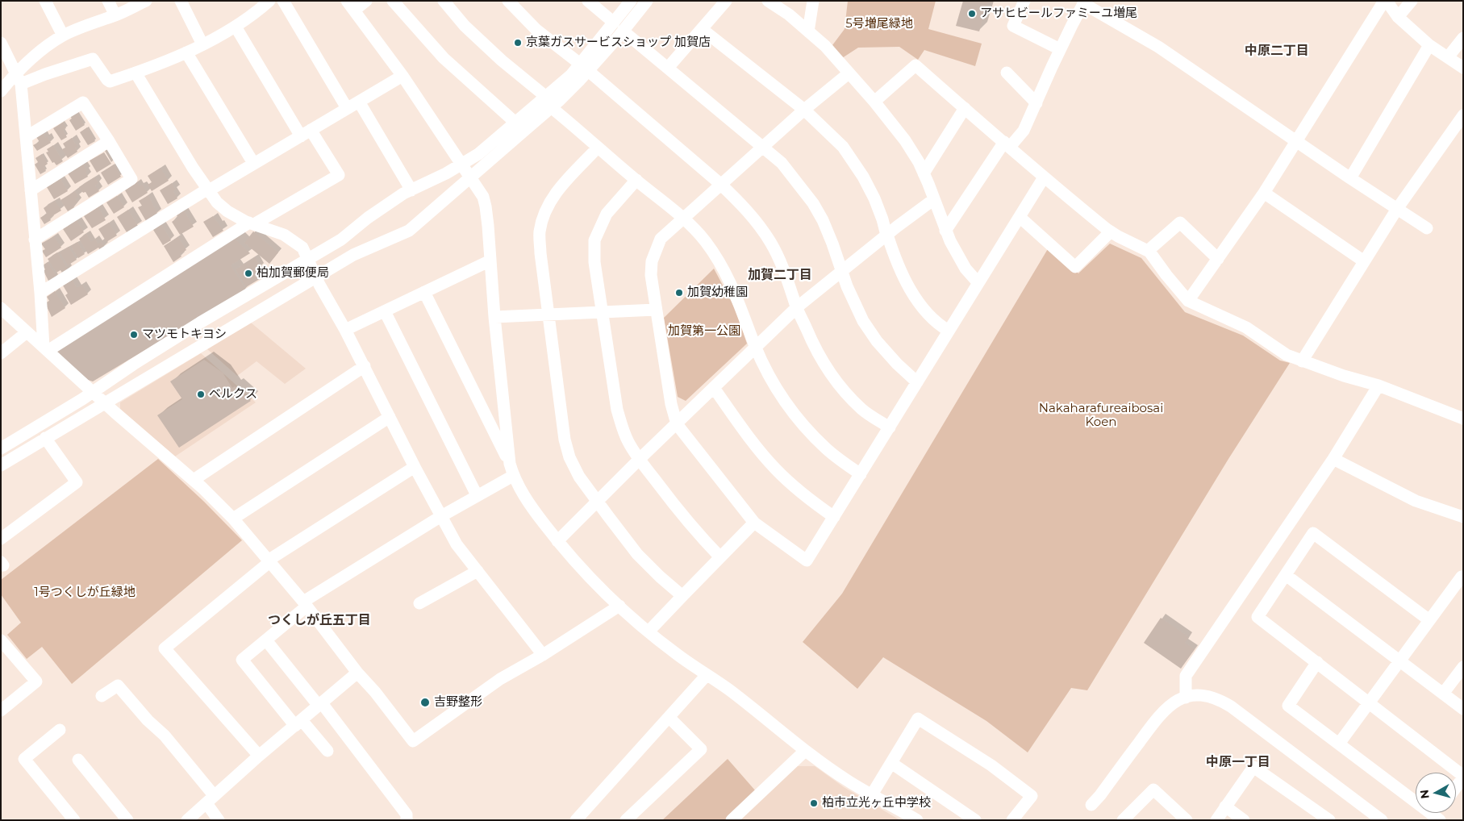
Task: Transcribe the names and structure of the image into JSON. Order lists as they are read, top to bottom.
{
  "districts": [
    "中原二丁目",
    "加賀二丁目",
    "つくしが丘五丁目",
    "中原一丁目"
  ],
  "parks": [
    "5号増尾緑地",
    "加賀第一公園",
    "Nakaharafureaibosai Koen",
    "1号つくしが丘緑地"
  ],
  "places": [
    "アサヒビールファミーユ増尾",
    "京葉ガスサービスショップ 加賀店",
    "柏加賀郵便局",
    "加賀幼稚園",
    "マツモトキヨシ",
    "ベルクス",
    "吉野整形",
    "柏市立光ヶ丘中学校"
  ],
  "north": "left"
}
